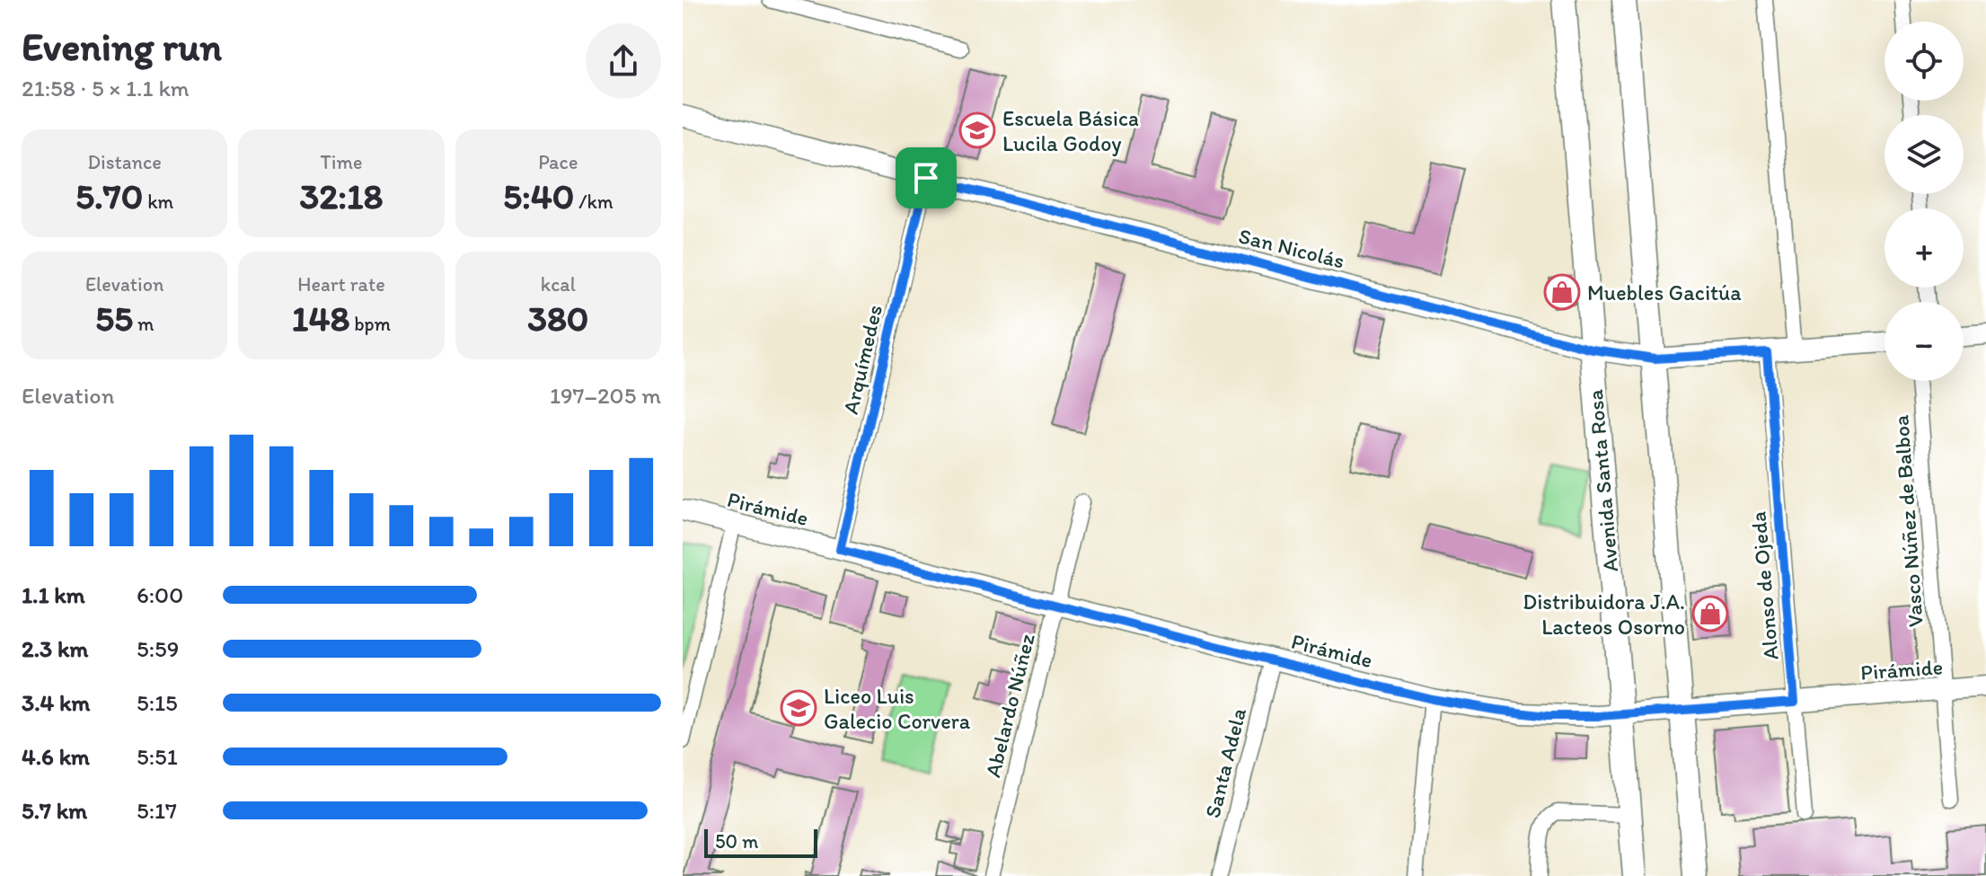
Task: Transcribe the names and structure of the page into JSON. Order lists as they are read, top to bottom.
{
  "streets": {
    "main road": ["Avenida Santa Rosa"],
    "street": [
      "San Nicolás",
      "Arquímedes",
      "Pirámide",
      "Vasco Núñez de Balboa",
      "Alonso de Ojeda",
      "Abelardo Núñez",
      "Santa Adela"
    ]
  },
  "crossings": [
    ["San Nicolás", "Arquímedes"],
    ["San Nicolás", "Avenida Santa Rosa"],
    ["San Nicolás", "Alonso de Ojeda"],
    ["Arquímedes", "Pirámide"],
    ["Avenida Santa Rosa", "Pirámide"],
    ["Pirámide", "Vasco Núñez de Balboa"],
    ["Pirámide", "Alonso de Ojeda"],
    ["Pirámide", "Abelardo Núñez"],
    ["Pirámide", "Santa Adela"]
  ],
  "places": {
    "school or university": ["Escuela Básica Lucila Godoy", "Liceo Luis Galecio Corvera"],
    "shop": ["Muebles Gacitúa", "Distribuidora J.A. Lacteos Osorno"]
  },
  "scale_bar": "50 m",
  "page": {
    "heading": ["Evening run", "21:58 · 5 × 1.1 km"],
    "map_buttons": ["+", "−"],
    "stats": [
      ["Distance", "5.70 km"],
      ["Time", "32:18"],
      ["Pace", "5:40 /km"],
      ["Elevation", "55 m"],
      ["Heart rate", "148 bpm"],
      ["kcal", "380"]
    ],
    "chart": ["Elevation", "197–205 m"],
    "list": [
      {
        "name": "1.1 km",
        "note": "6:00"
      },
      {
        "name": "2.3 km",
        "note": "5:59"
      },
      {
        "name": "3.4 km",
        "note": "5:15"
      },
      {
        "name": "4.6 km",
        "note": "5:51"
      },
      {
        "name": "5.7 km",
        "note": "5:17"
      }
    ],
    "scale": "50 m"
  }
}
